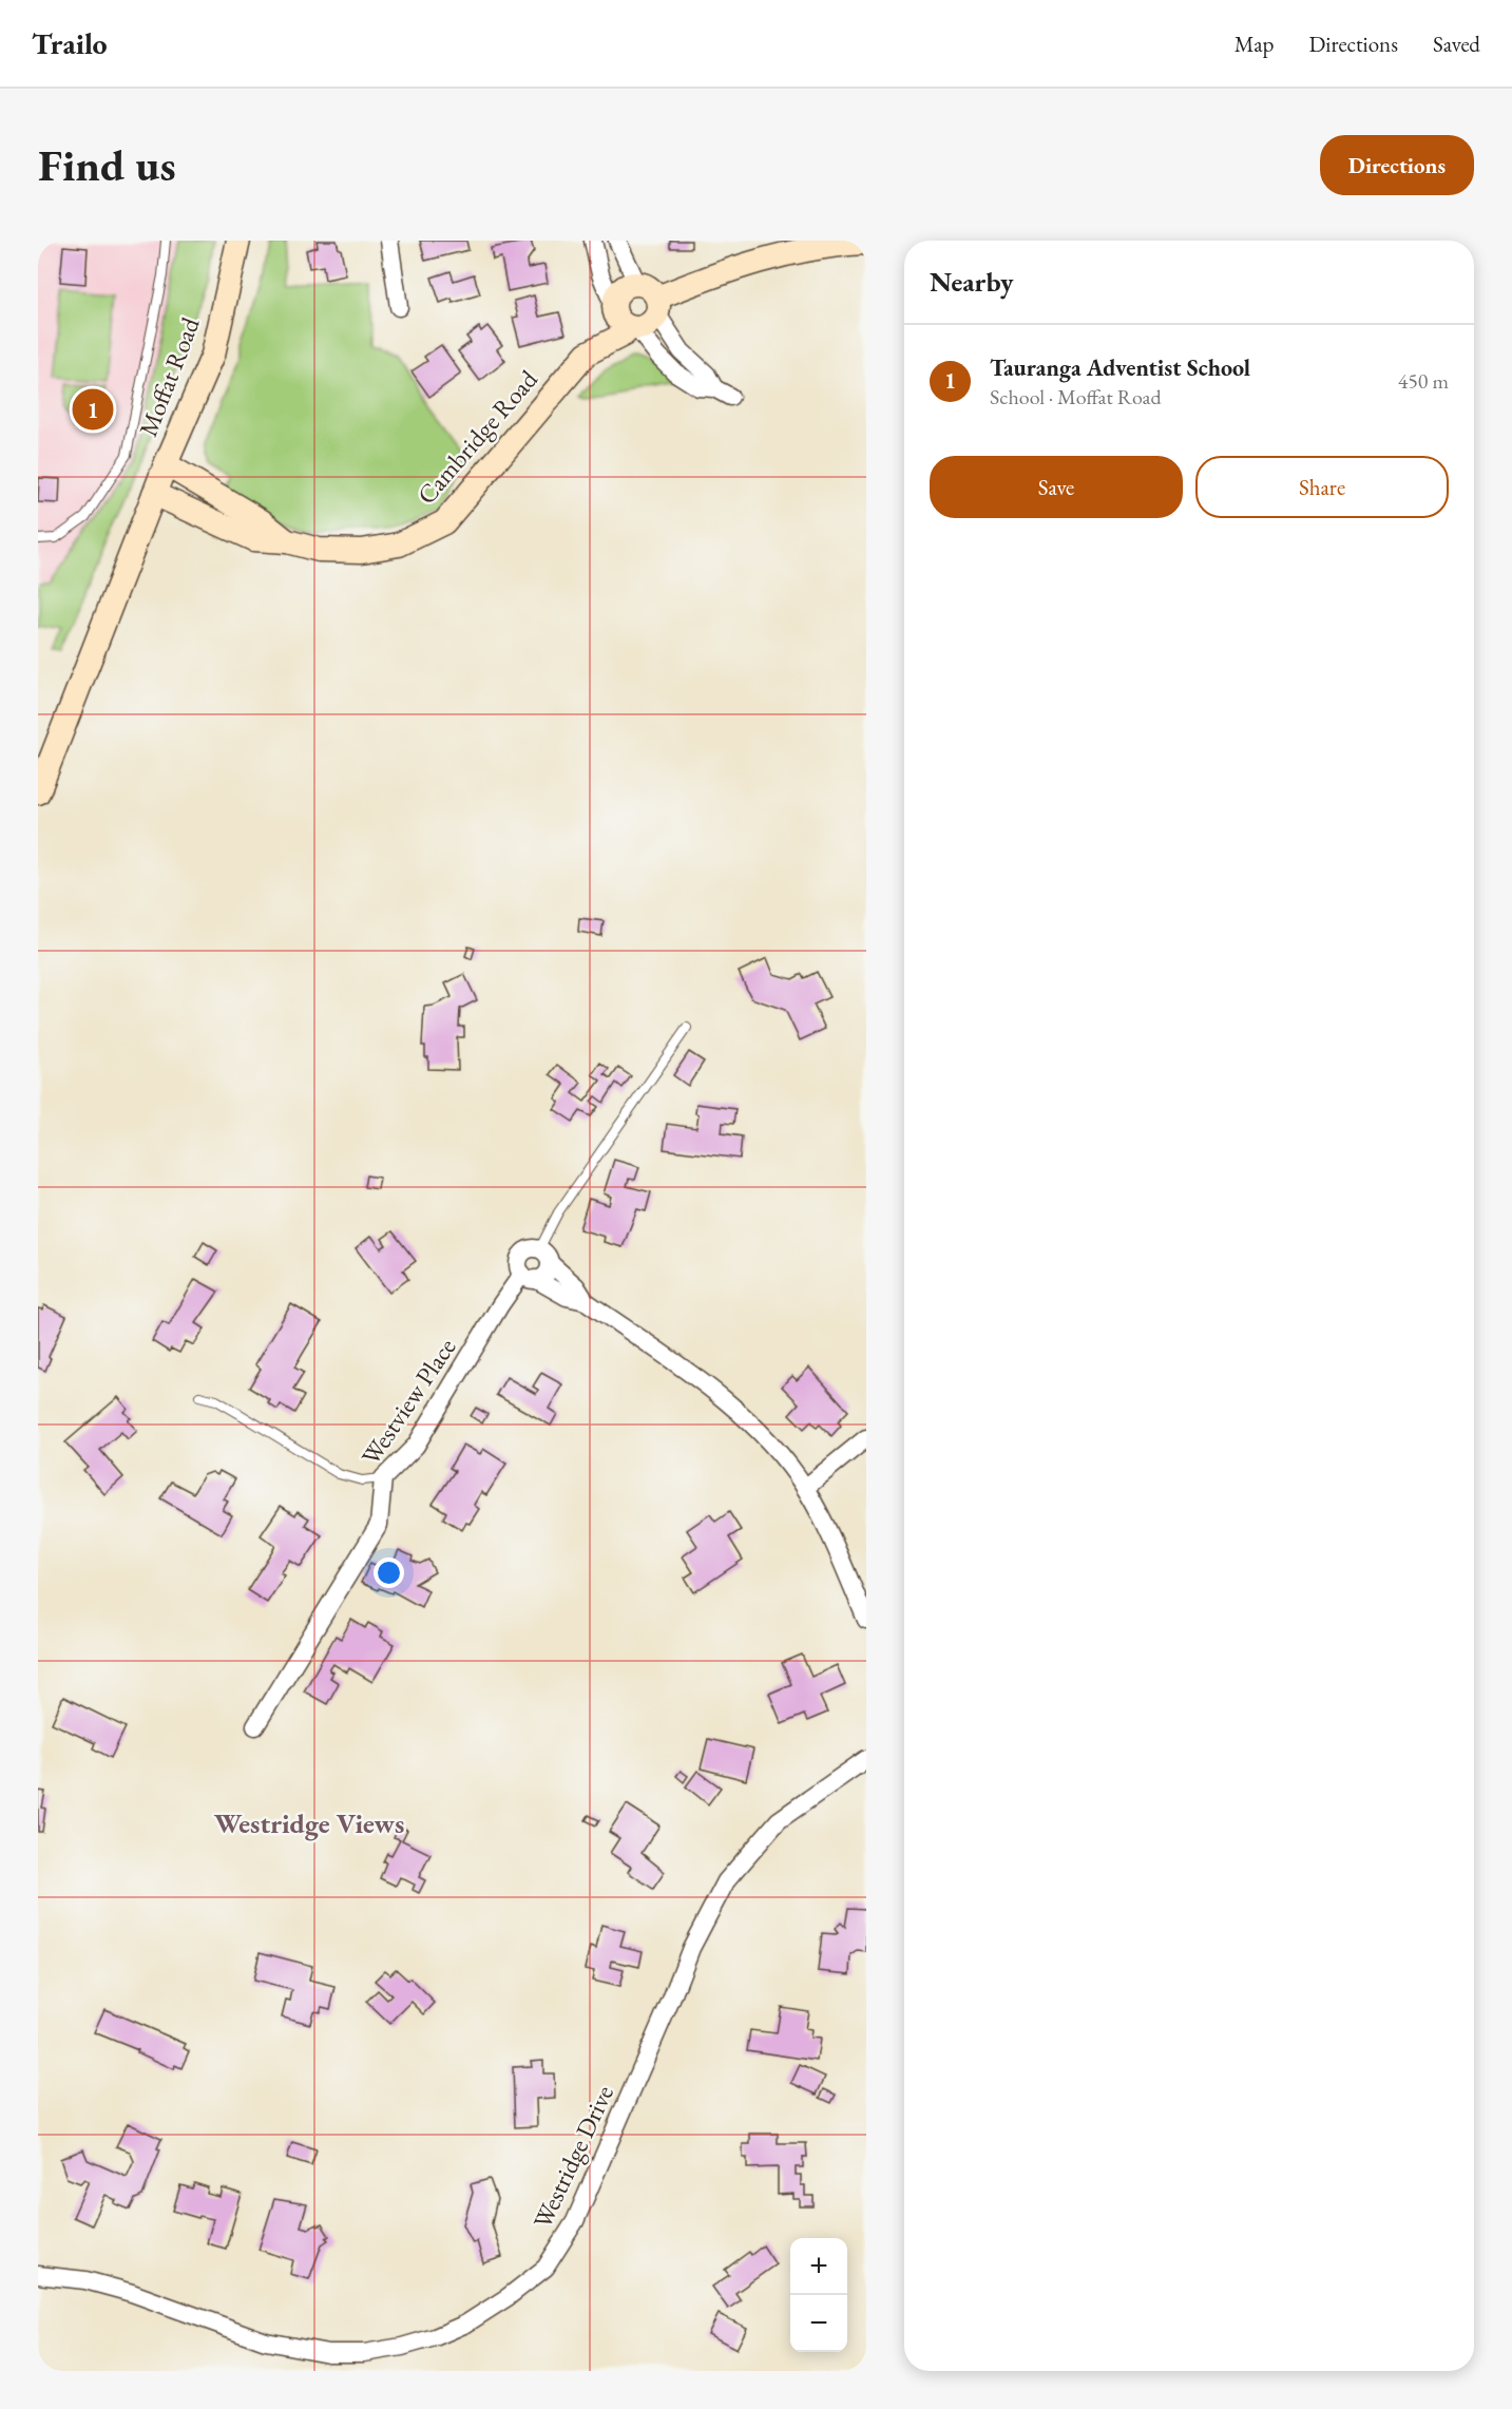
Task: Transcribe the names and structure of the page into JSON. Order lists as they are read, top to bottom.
{
  "streets": {
    "main road": ["Moffat Road", "Cambridge Road"],
    "street": ["Westview Place", "Westridge Drive"]
  },
  "crossings": [
    ["Moffat Road", "Cambridge Road"]
  ],
  "districts": ["Westridge Views"],
  "page": {
    "header": "Trailo",
    "nav": ["Map", "Directions", "Saved"],
    "buttons": [
      "Directions",
      ["Save", "Share"]
    ],
    "title": "Find us",
    "heading": "Nearby",
    "list": [
      {
        "mark": "1",
        "name": "Tauranga Adventist School",
        "note": "School · Moffat Road",
        "value": "450 m"
      }
    ],
    "pins": "1",
    "map_buttons": ["+", "−"]
  }
}
